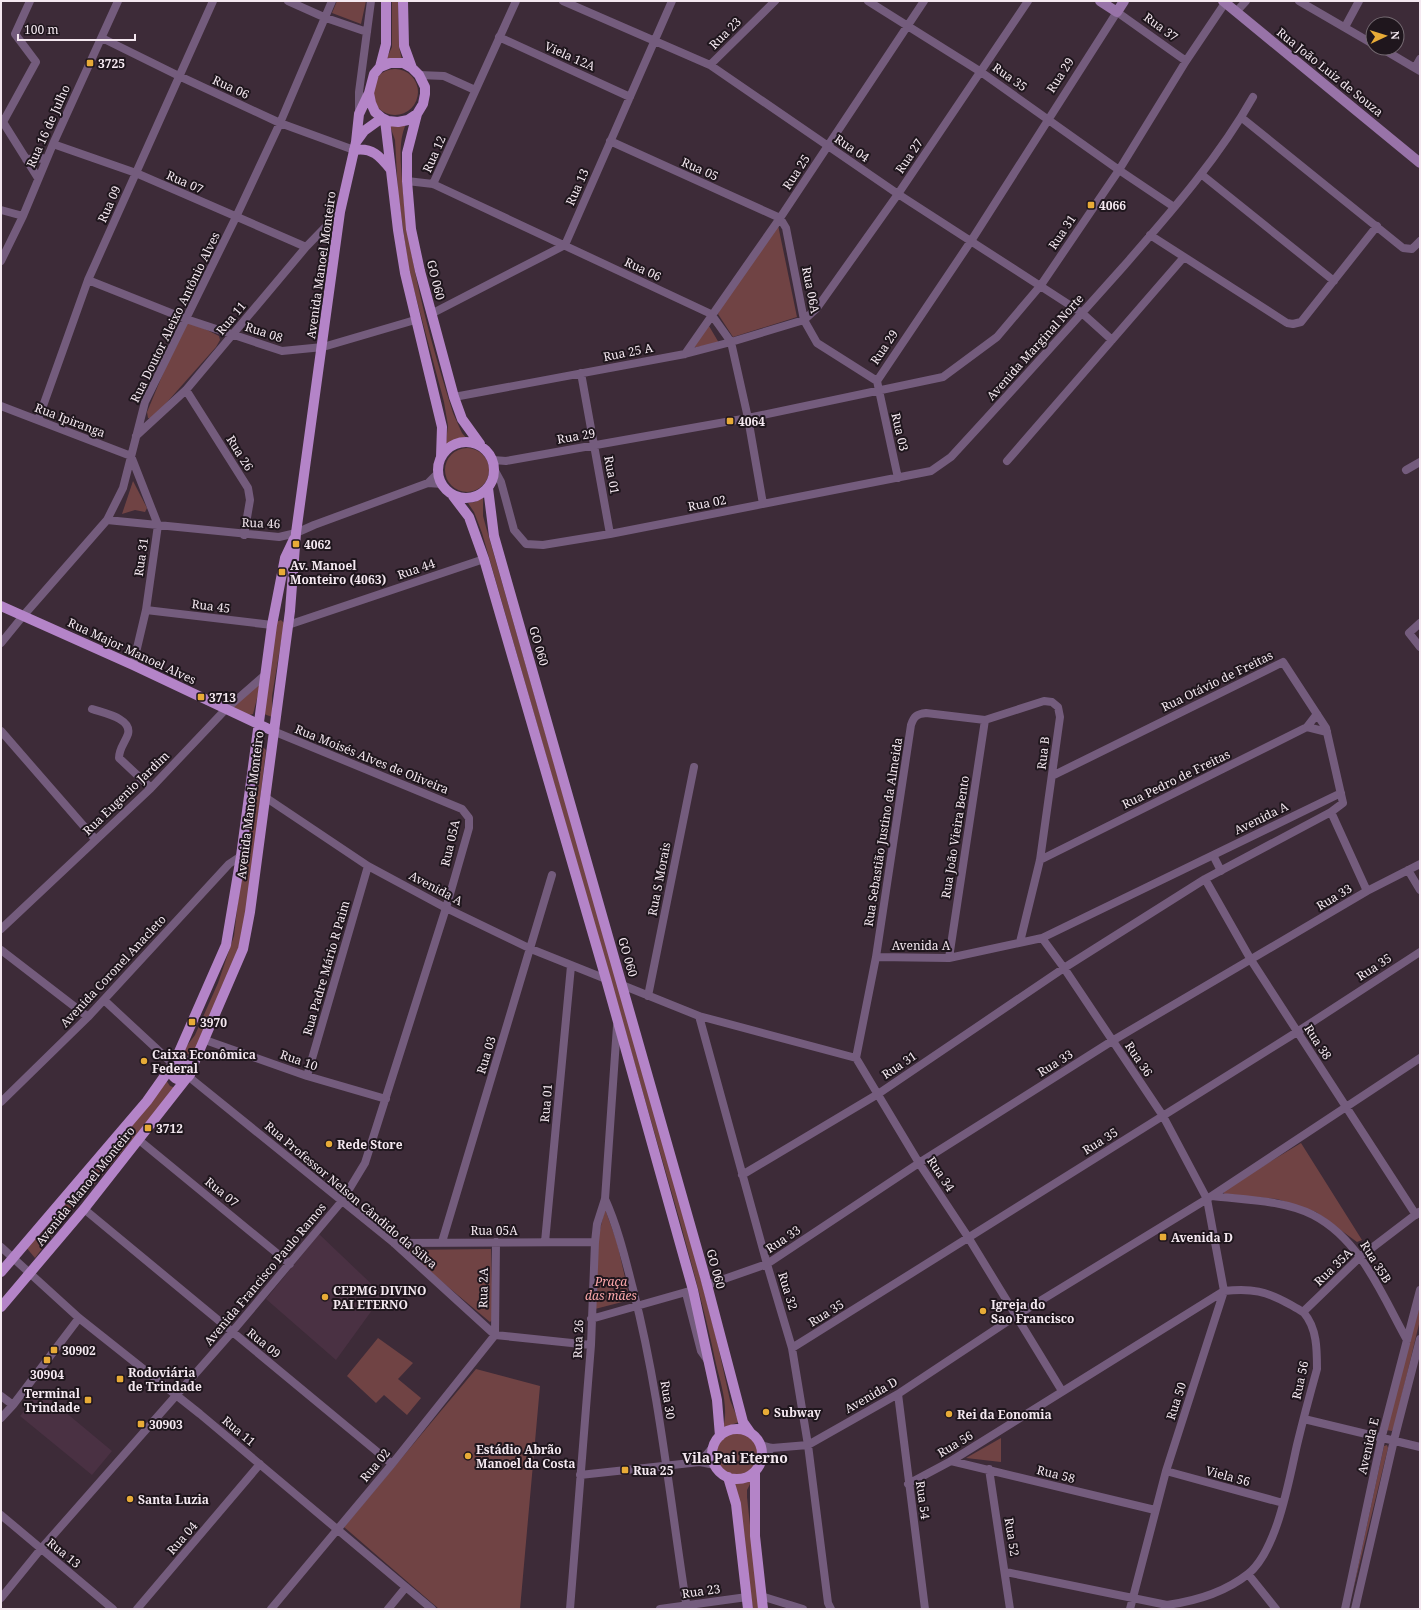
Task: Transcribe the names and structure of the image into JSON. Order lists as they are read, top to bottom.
{
  "streets": {
    "main road": ["Avenida Manoel Monteiro", "GO 060", "Rua Major Manoel Alves"],
    "street": [
      "Rua 37",
      "Rua 23",
      "Viela 12A",
      "Rua João Luiz de Souza",
      "Rua 29",
      "Rua 35",
      "Rua 06",
      "Rua 16 de Julho",
      "Rua 04",
      "Rua 12",
      "Rua 27",
      "Rua 05",
      "Rua 25",
      "Rua 07",
      "Rua 13",
      "Rua 09",
      "Rua 31",
      "Rua 06A",
      "Rua Doutor Aleixo Antônio Alves",
      "Rua 11",
      "Rua 08",
      "Avenida Marginal Norte",
      "Rua 25 A",
      "Rua Ipiranga",
      "Rua 03",
      "Rua 26",
      "Rua 01",
      "Rua 02",
      "Rua 46",
      "Rua 44",
      "Rua 45",
      "Rua Otávio de Freitas",
      "Rua B",
      "Rua Moisés Alves de Oliveira",
      "Rua Pedro de Freitas",
      "Rua Eugenio Jardim",
      "Avenida A",
      "Rua Sebastião Justino da Almeida",
      "Rua João Vieira Bento",
      "Rua 05A",
      "Rua S Morais",
      "Rua 33",
      "Rua Padre Mário R Paim",
      "Avenida Coronel Anacleto",
      "Rua 38",
      "Rua 36",
      "Rua 10",
      "Rua 34",
      "Rua Professor Nelson Cândido da Silva",
      "Rua 35B",
      "Rua 35A",
      "Avenida Francisco Paulo Ramos",
      "Rua 2A",
      "Rua 32",
      "Rua 56",
      "Avenida D",
      "Rua 30",
      "Rua 50",
      "Avenida E",
      "Rua 58",
      "Viela 56",
      "Rua 54",
      "Rua 52"
    ]
  },
  "crossings": [
    ["Rua 37", "Rua 29"],
    ["Rua 37", "Rua 31"],
    ["Rua 23", "Rua 04"],
    ["Rua 23", "Rua 30"],
    ["Viela 12A", "Rua 12"],
    ["Viela 12A", "Rua 13"],
    ["Rua João Luiz de Souza", "Rua 31"],
    ["Rua 29", "Rua 35"],
    ["Rua 29", "Rua 04"],
    ["Rua 29", "Rua 31"],
    ["Rua 29", "GO 060"],
    ["Rua 29", "Rua 06A"],
    ["Rua 29", "Rua 03"],
    ["Rua 29", "Rua 01"],
    ["Rua 29", "Rua 02"],
    ["Rua 29", "Rua 46"],
    ["Rua 35", "Rua 27"],
    ["Rua 35", "Rua 25"],
    ["Rua 35", "Rua 31"],
    ["Rua 35", "Avenida Marginal Norte"],
    ["Rua 35", "Rua 38"],
    ["Rua 35", "Rua 36"],
    ["Rua 35", "Rua 34"],
    ["Rua 35", "Rua 32"],
    ["Rua 06", "Rua 16 de Julho"],
    ["Rua 06", "Rua 12"],
    ["Rua 06", "Rua 25"],
    ["Rua 06", "Rua 13"],
    ["Rua 06", "Rua 09"],
    ["Rua 06", "Avenida Manoel Monteiro"],
    ["Rua 06", "Rua Doutor Aleixo Antônio Alves"],
    ["Rua 16 de Julho", "Rua 07"],
    ["Rua 04", "Rua 27"],
    ["Rua 04", "Rua 25"],
    ["Rua 04", "Rua 13"],
    ["Rua 04", "Rua 31"],
    ["Rua 04", "Rua 11"],
    ["Rua 04", "Avenida Marginal Norte"],
    ["Rua 12", "Rua 13"],
    ["Rua 27", "Rua 06A"],
    ["Rua 27", "Rua 25 A"],
    ["Rua 05", "Rua 25"],
    ["Rua 05", "Rua 13"],
    ["Rua 05", "Rua 06A"],
    ["Rua 25", "Rua 06A"],
    ["Rua 25", "Rua 25 A"],
    ["Rua 07", "Rua 09"],
    ["Rua 07", "Avenida Manoel Monteiro"],
    ["Rua 07", "Rua Doutor Aleixo Antônio Alves"],
    ["Rua 07", "Rua 11"],
    ["Rua 07", "Avenida Francisco Paulo Ramos"],
    ["Rua 13", "Avenida Francisco Paulo Ramos"],
    ["Rua 09", "Avenida Manoel Monteiro"],
    ["Rua 09", "Rua 08"],
    ["Rua 09", "Rua Ipiranga"],
    ["Rua 09", "Rua 02"],
    ["Rua 09", "Avenida Francisco Paulo Ramos"],
    ["Rua 31", "Rua Doutor Aleixo Antônio Alves"],
    ["Rua 31", "Rua Ipiranga"],
    ["Rua 31", "Rua 03"],
    ["Rua 31", "Rua 46"],
    ["Rua 31", "Rua 45"],
    ["Rua 31", "Rua Major Manoel Alves"],
    ["Rua 31", "Rua 36"],
    ["Rua 31", "Rua 34"],
    ["Rua 31", "Rua 32"],
    ["Avenida Manoel Monteiro", "Rua 11"],
    ["Avenida Manoel Monteiro", "Rua 08"],
    ["Avenida Manoel Monteiro", "Rua 46"],
    ["Avenida Manoel Monteiro", "Rua 44"],
    ["Avenida Manoel Monteiro", "Rua 45"],
    ["Avenida Manoel Monteiro", "Rua Major Manoel Alves"],
    ["Avenida Manoel Monteiro", "Rua Moisés Alves de Oliveira"],
    ["Avenida Manoel Monteiro", "Rua Eugenio Jardim"],
    ["Avenida Manoel Monteiro", "Avenida A"],
    ["Avenida Manoel Monteiro", "Avenida Coronel Anacleto"],
    ["Avenida Manoel Monteiro", "Rua 10"],
    ["Avenida Manoel Monteiro", "Rua Professor Nelson Cândido da Silva"],
    ["GO 060", "Rua 25 A"],
    ["GO 060", "Rua 02"],
    ["GO 060", "Rua 46"],
    ["GO 060", "Rua 33"],
    ["GO 060", "Avenida D"],
    ["Rua 06A", "Rua 25 A"],
    ["Rua Doutor Aleixo Antônio Alves", "Rua 11"],
    ["Rua Doutor Aleixo Antônio Alves", "Rua 08"],
    ["Rua Doutor Aleixo Antônio Alves", "Rua Ipiranga"],
    ["Rua Doutor Aleixo Antônio Alves", "Rua 46"],
    ["Rua Doutor Aleixo Antônio Alves", "Rua Major Manoel Alves"],
    ["Rua 11", "Rua 08"],
    ["Rua 11", "Rua 26"],
    ["Rua 11", "Rua 02"],
    ["Rua 11", "Avenida Francisco Paulo Ramos"],
    ["Avenida Marginal Norte", "Rua 03"],
    ["Avenida Marginal Norte", "Rua 02"],
    ["Rua 25 A", "Rua 01"],
    ["Rua 03", "Avenida A"],
    ["Rua 03", "Rua 05A"],
    ["Rua 26", "Rua 46"],
    ["Rua 26", "Rua 05A"],
    ["Rua 26", "Rua 30"],
    ["Rua 01", "Rua 02"],
    ["Rua 01", "Avenida A"],
    ["Rua 01", "Rua 05A"],
    ["Rua 02", "Rua 46"],
    ["Rua 02", "Rua Professor Nelson Cândido da Silva"],
    ["Rua 02", "Rua 2A"],
    ["Rua Major Manoel Alves", "Rua Moisés Alves de Oliveira"],
    ["Rua Major Manoel Alves", "Rua Eugenio Jardim"],
    ["Rua Otávio de Freitas", "Rua B"],
    ["Rua Otávio de Freitas", "Rua Pedro de Freitas"],
    ["Rua Otávio de Freitas", "Avenida A"],
    ["Rua B", "Rua Pedro de Freitas"],
    ["Rua B", "Avenida A"],
    ["Rua B", "Rua Sebastião Justino da Almeida"],
    ["Rua B", "Rua João Vieira Bento"],
    ["Rua Moisés Alves de Oliveira", "Rua 05A"],
    ["Avenida A", "Rua Sebastião Justino da Almeida"],
    ["Avenida A", "Rua João Vieira Bento"],
    ["Avenida A", "Rua 05A"],
    ["Avenida A", "Rua Padre Mário R Paim"],
    ["Avenida A", "Rua 36"],
    ["Avenida A", "Avenida Francisco Paulo Ramos"],
    ["Rua 05A", "Rua Professor Nelson Cândido da Silva"],
    ["Rua 05A", "Avenida Francisco Paulo Ramos"],
    ["Rua 05A", "Rua 2A"],
    ["Rua 33", "Rua 38"],
    ["Rua 33", "Rua 36"],
    ["Rua 33", "Rua 34"],
    ["Rua 33", "Rua 32"],
    ["Rua Padre Mário R Paim", "Rua 10"],
    ["Rua 38", "Rua 35A"],
    ["Rua 38", "Avenida D"],
    ["Rua 36", "Rua 35B"],
    ["Rua 36", "Avenida D"],
    ["Rua 36", "Rua 50"],
    ["Rua 10", "Avenida Francisco Paulo Ramos"],
    ["Rua 34", "Rua 56"],
    ["Rua 34", "Avenida D"],
    ["Rua Professor Nelson Cândido da Silva", "Avenida Francisco Paulo Ramos"],
    ["Rua Professor Nelson Cândido da Silva", "Rua 2A"],
    ["Rua 35B", "Rua 35A"],
    ["Rua 35B", "Avenida D"],
    ["Rua 35B", "Rua 50"],
    ["Rua 35B", "Avenida E"],
    ["Rua 35A", "Rua 56"],
    ["Rua 32", "Avenida D"],
    ["Rua 56", "Rua 50"],
    ["Rua 56", "Rua 58"],
    ["Rua 56", "Viela 56"],
    ["Rua 56", "Rua 54"],
    ["Rua 56", "Rua 52"],
    ["Avenida D", "Rua 50"],
    ["Avenida D", "Rua 54"],
    ["Rua 50", "Rua 58"],
    ["Rua 50", "Viela 56"],
    ["Rua 58", "Rua 52"]
  ],
  "districts": ["Vila Pai Eterno"],
  "parks": ["Praça das mães"],
  "places": {
    "transit": [
      "3725",
      "4066",
      "4064",
      "4062",
      "Av. Manoel Monteiro (4063)",
      "3713",
      "3970",
      "3712",
      "Avenida D",
      "30902",
      "30904",
      "Rodoviária de Trindade",
      "Terminal Trindade",
      "30903",
      "Rua 25"
    ],
    "other": [
      "Caixa Econômica Federal",
      "Rede Store",
      "CEPMG DIVINO PAI ETERNO",
      "Igreja do Sao Francisco",
      "Subway",
      "Rei da Eonomia",
      "Estádio Abrão Manoel da Costa",
      "Santa Luzia"
    ]
  },
  "scale_bar": "100 m",
  "north": "right"
}
